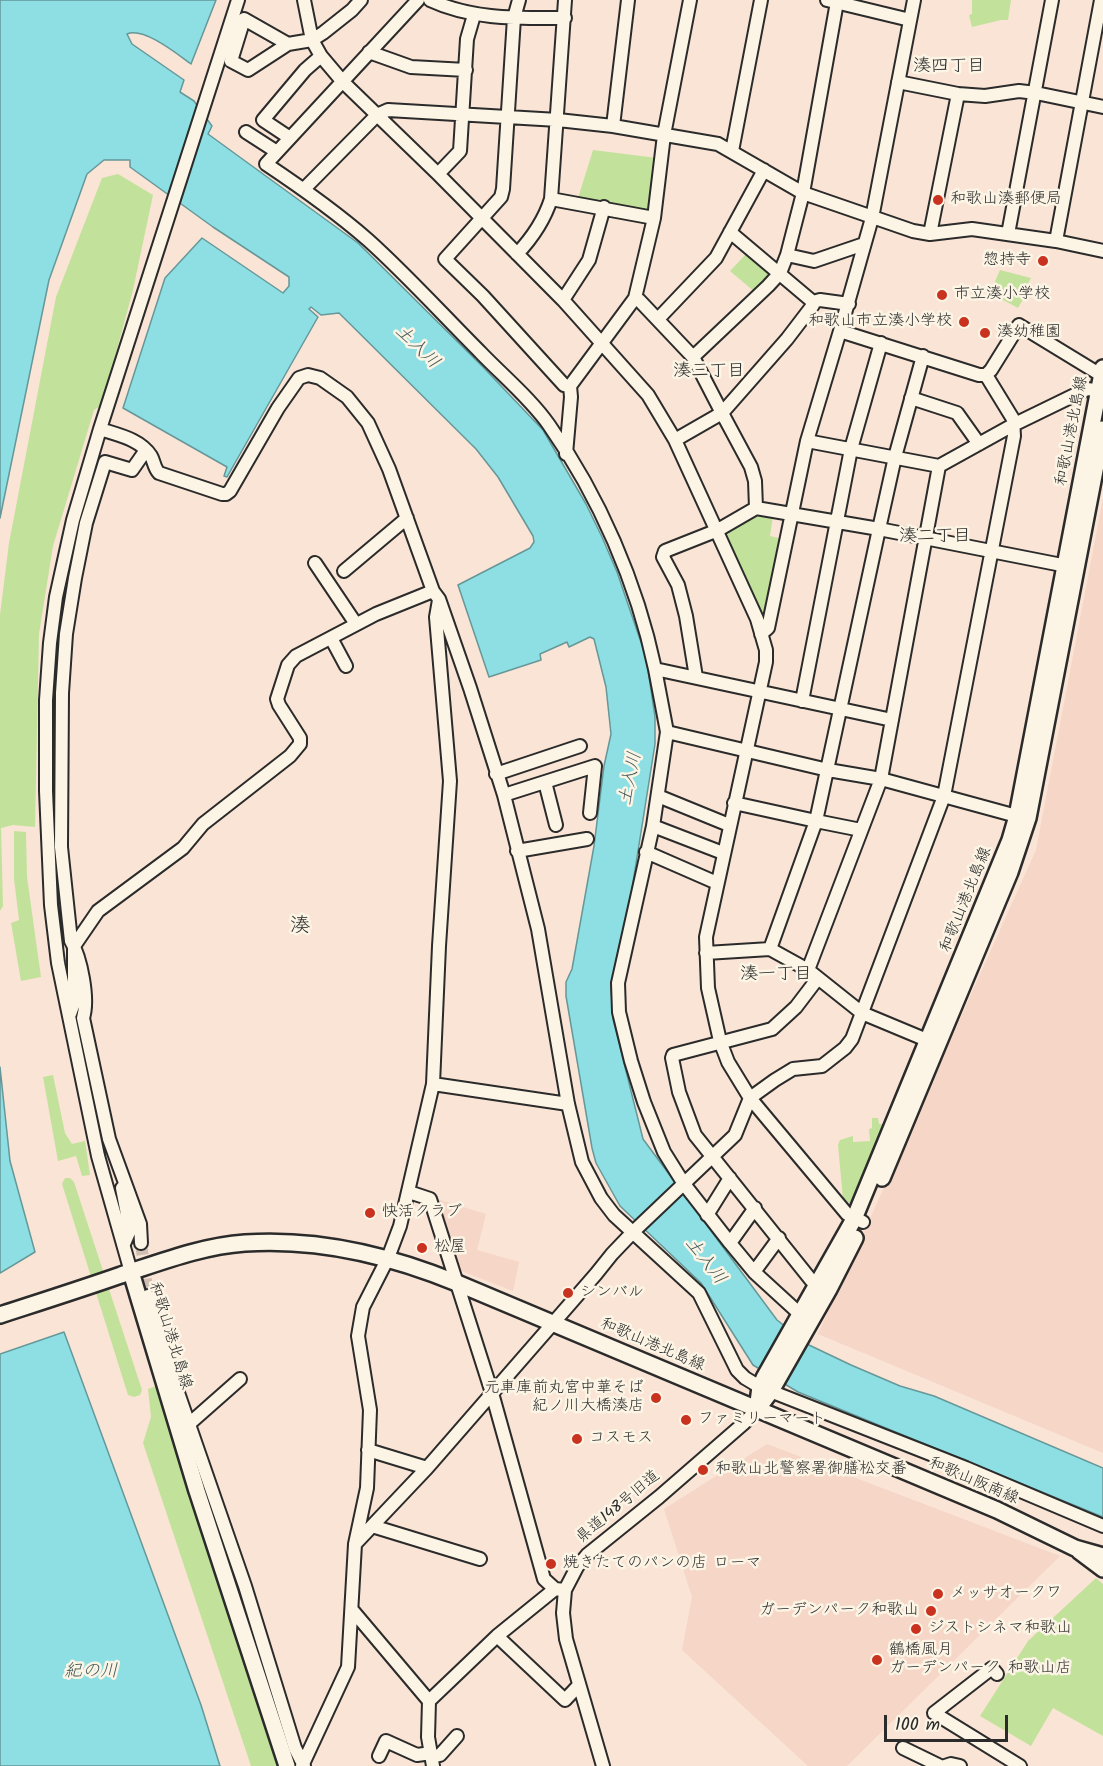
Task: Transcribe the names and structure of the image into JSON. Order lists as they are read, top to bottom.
{
  "streets": {
    "main road": ["和歌山港北島線", "和歌山阪南線"],
    "street": ["県道148号旧道"]
  },
  "crossings": [
    ["和歌山港北島線", "和歌山阪南線"],
    ["和歌山港北島線", "県道148号旧道"],
    ["和歌山阪南線", "県道148号旧道"]
  ],
  "districts": [
    "湊四丁目",
    "湊三丁目",
    "湊二丁目",
    "湊",
    "湊一丁目"
  ],
  "water": ["土入川", "紀の川"],
  "places": [
    "和歌山湊郵便局",
    "惣持寺",
    "市立湊小学校",
    "和歌山市立湊小学校",
    "湊幼稚園",
    "快活クラブ",
    "松屋",
    "シンバル",
    "元車庫前丸宮中華そば 紀ノ川大橋湊店",
    "ファミリーマート",
    "コスモス",
    "和歌山北警察署御膳松交番",
    "焼きたてのパンの店 ローマ",
    "メッサオークワ",
    "ガーデンパーク和歌山",
    "ジストシネマ和歌山",
    "鶴橋風月 ガーデンパーク 和歌山店"
  ],
  "scale_bar": "100 m"
}
